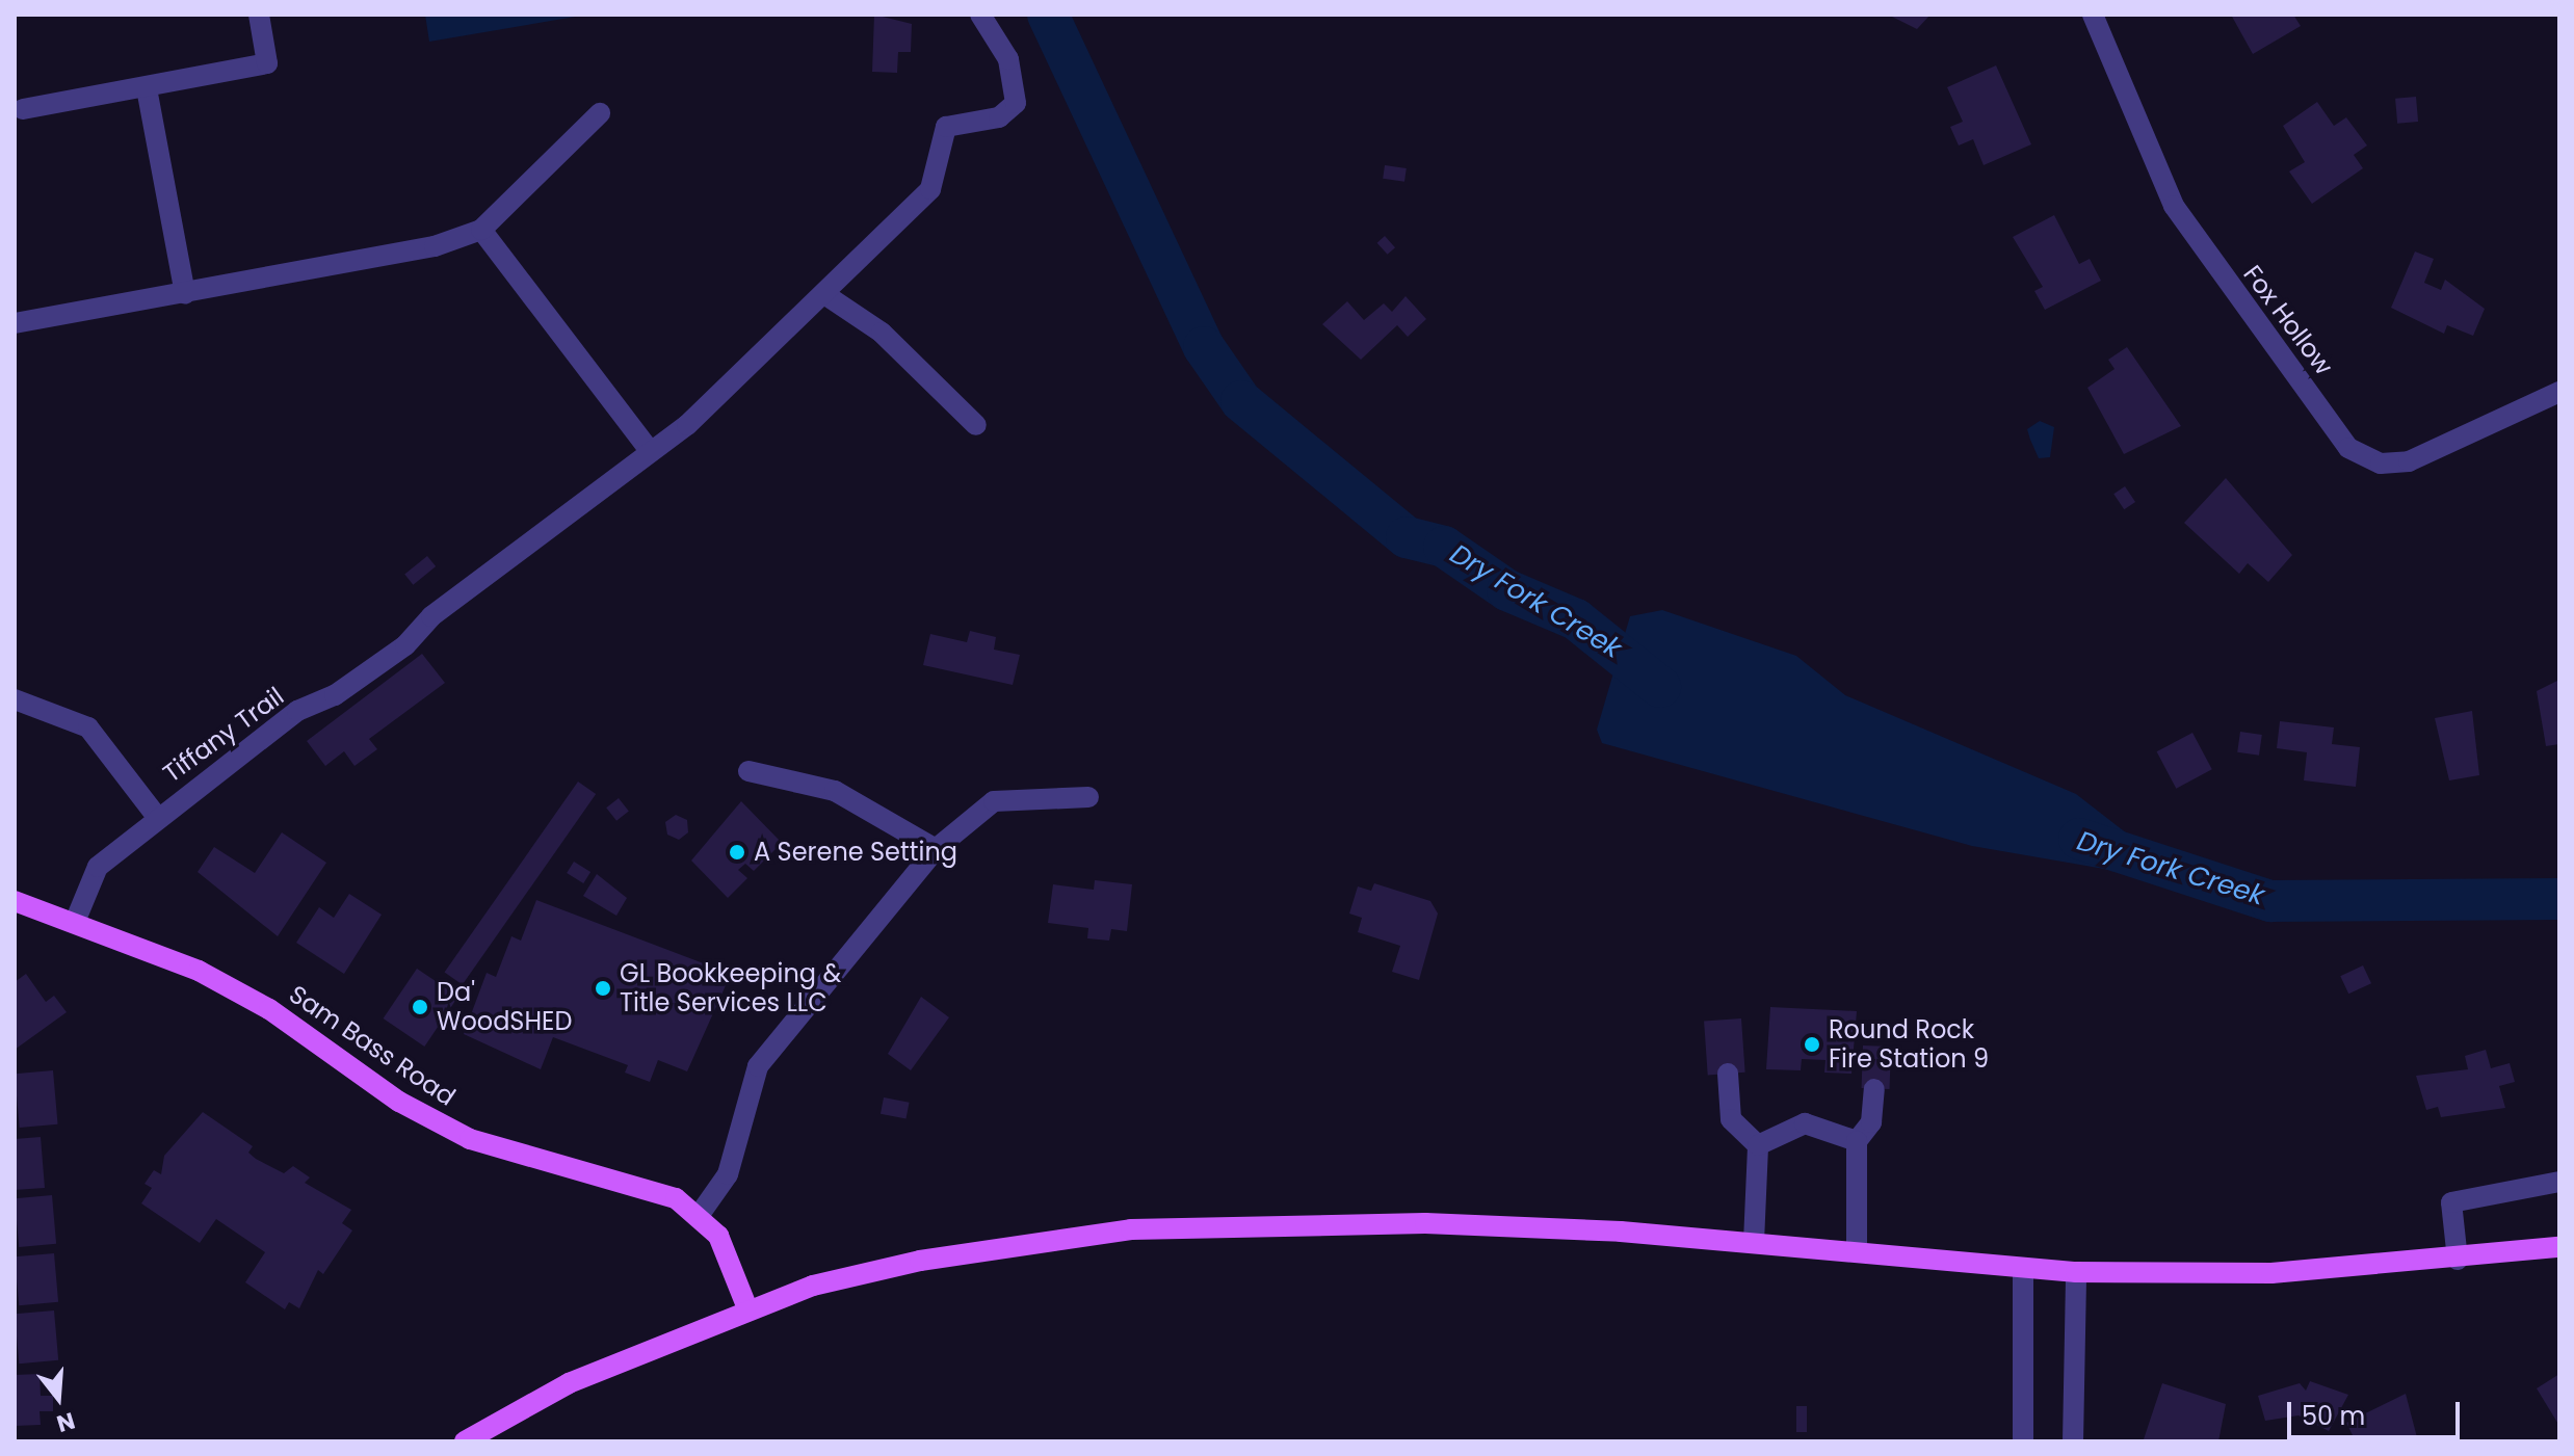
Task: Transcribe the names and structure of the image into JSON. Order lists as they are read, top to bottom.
{
  "streets": {
    "main road": ["Sam Bass Road"],
    "street": ["Fox Hollow", "Tiffany Trail"]
  },
  "crossings": [
    ["Tiffany Trail", "Sam Bass Road"]
  ],
  "water": ["Dry Fork Creek"],
  "places": [
    "A Serene Setting",
    "GL Bookkeeping & Title Services LLC",
    "Da' WoodSHED",
    "Round Rock Fire Station 9"
  ],
  "scale_bar": "50 m",
  "north": "bottom"
}
